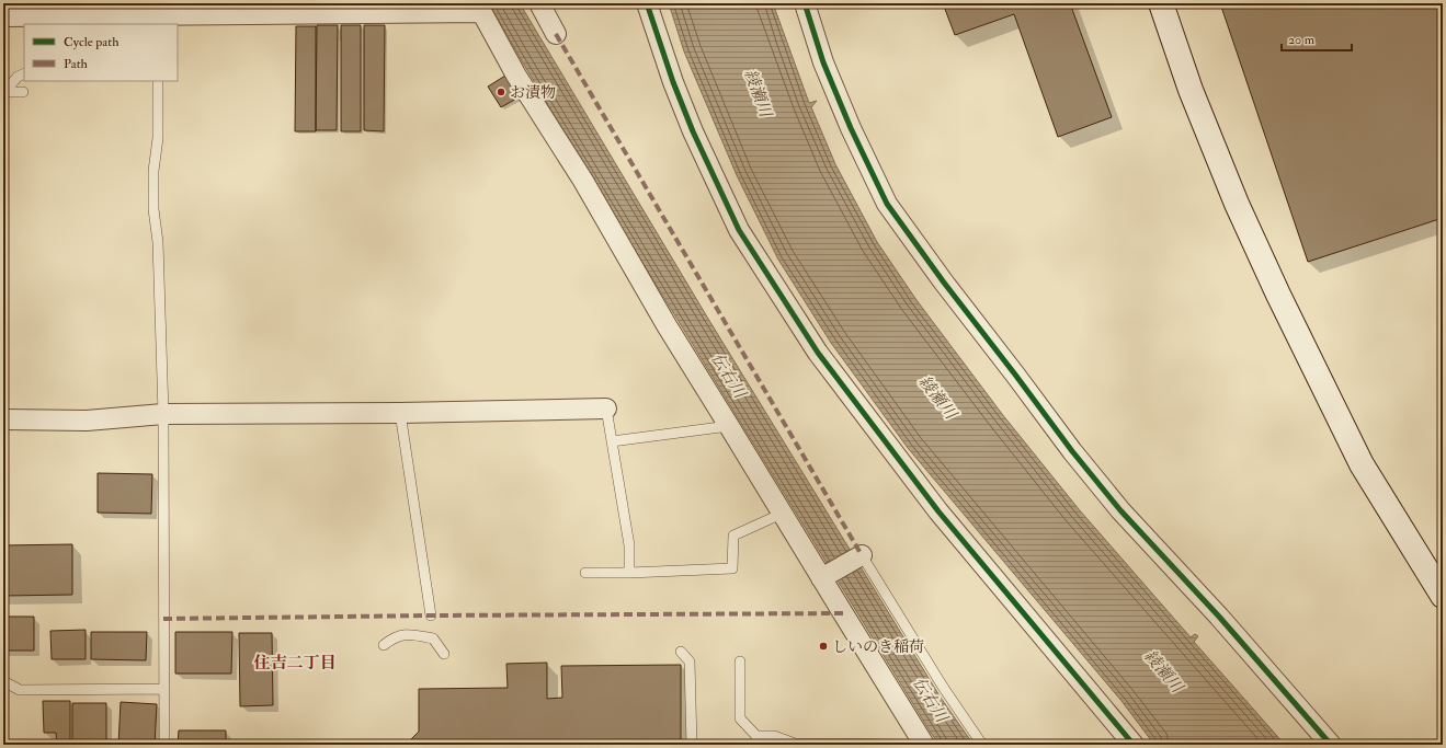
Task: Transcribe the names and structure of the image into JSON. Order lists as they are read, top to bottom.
{
  "districts": ["住吉二丁目"],
  "water": ["綾瀬川", "伝右川"],
  "places": ["お漬物", "しいのき稲荷"],
  "legend": ["Cycle path", "Path"],
  "scale_bar": "20 m"
}
